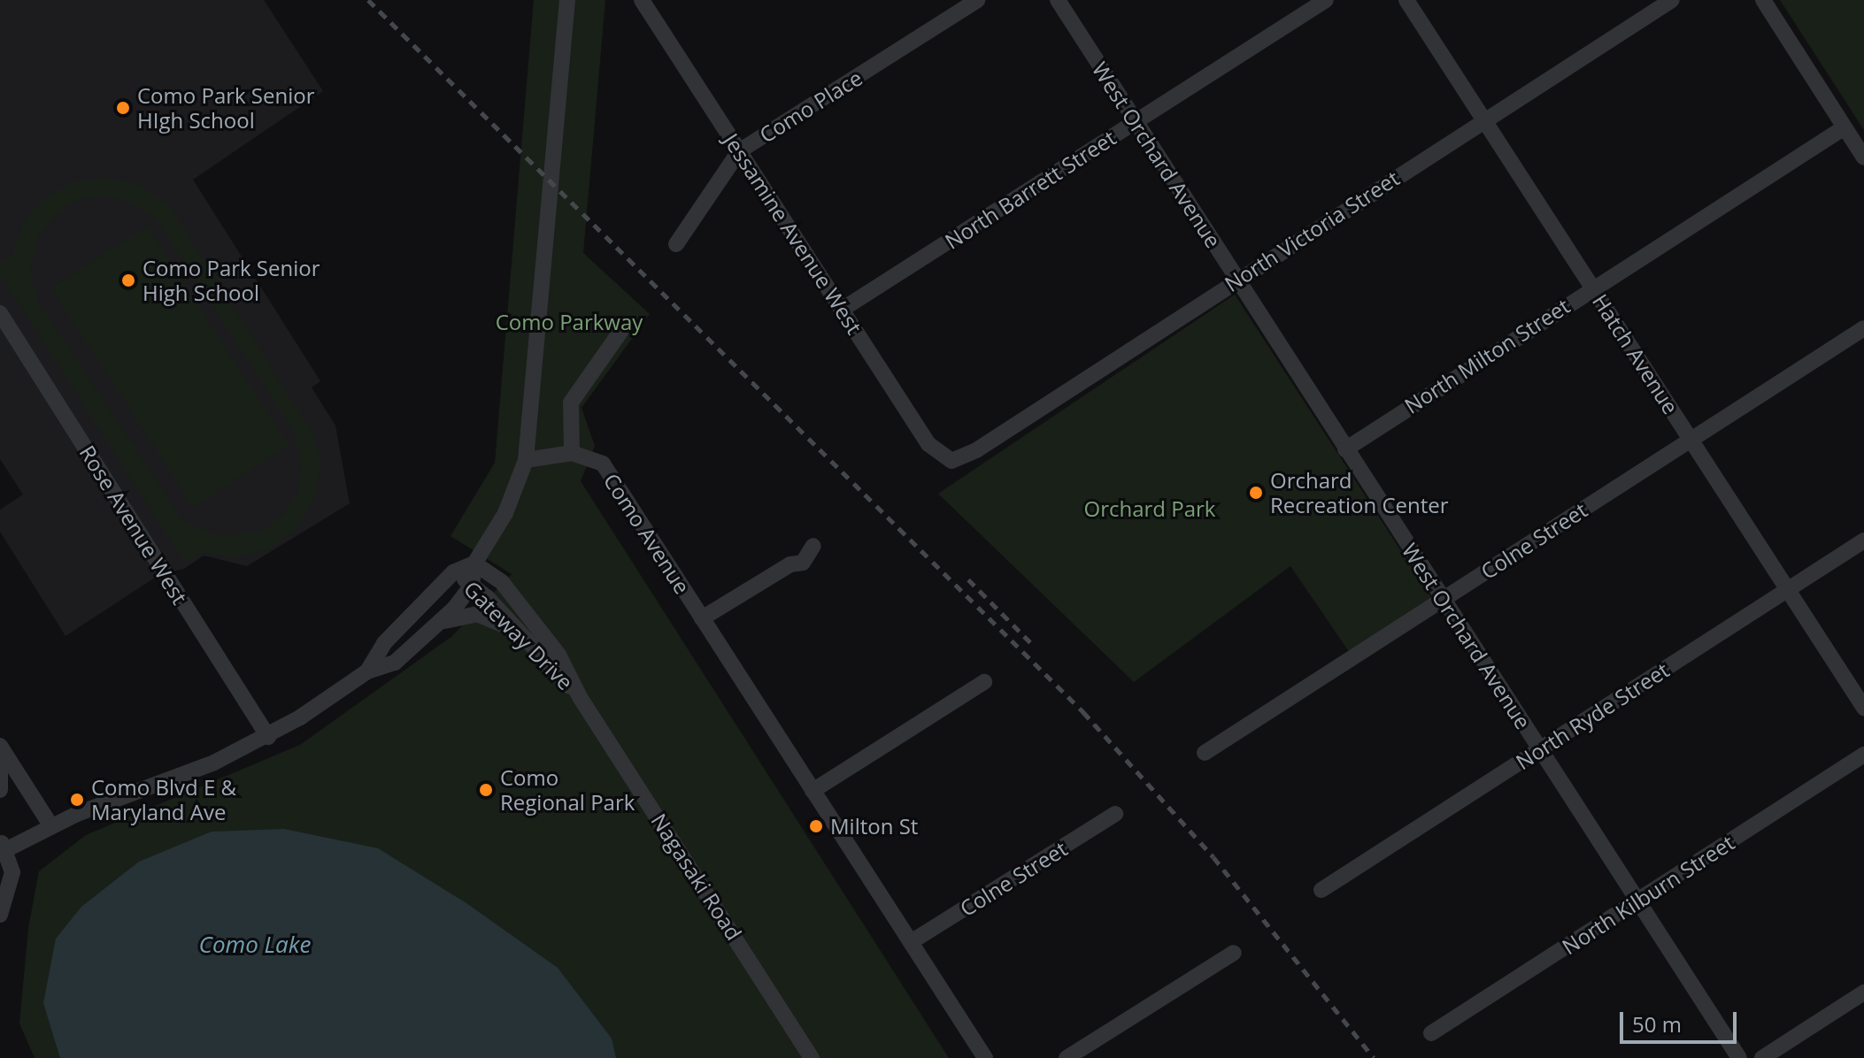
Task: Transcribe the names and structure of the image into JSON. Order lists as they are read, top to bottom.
{
  "streets": {
    "street": [
      "Como Place",
      "West Orchard Avenue",
      "North Barrett Street",
      "North Victoria Street",
      "Jessamine Avenue West",
      "Hatch Avenue",
      "North Milton Street",
      "Rose Avenue West",
      "Como Avenue",
      "Colne Street",
      "Gateway Drive",
      "North Ryde Street",
      "Nagasaki Road",
      "North Kilburn Street"
    ]
  },
  "crossings": [
    ["Como Place", "Jessamine Avenue West"],
    ["West Orchard Avenue", "North Barrett Street"],
    ["West Orchard Avenue", "North Victoria Street"],
    ["West Orchard Avenue", "North Milton Street"],
    ["West Orchard Avenue", "Colne Street"],
    ["West Orchard Avenue", "North Ryde Street"],
    ["West Orchard Avenue", "North Kilburn Street"],
    ["North Barrett Street", "Jessamine Avenue West"],
    ["North Victoria Street", "Jessamine Avenue West"],
    ["North Victoria Street", "Hatch Avenue"],
    ["Hatch Avenue", "North Milton Street"],
    ["Hatch Avenue", "Colne Street"],
    ["Hatch Avenue", "North Ryde Street"],
    ["Como Avenue", "Colne Street"],
    ["Gateway Drive", "Nagasaki Road"]
  ],
  "water": ["Como Lake"],
  "parks": ["Como Parkway", "Orchard Park"],
  "places": [
    "Como Park Senior HIgh School",
    "Como Park Senior High School",
    "Orchard Recreation Center",
    "Como Regional Park",
    "Como Blvd E & Maryland Ave",
    "Milton St"
  ],
  "scale_bar": "50 m"
}
